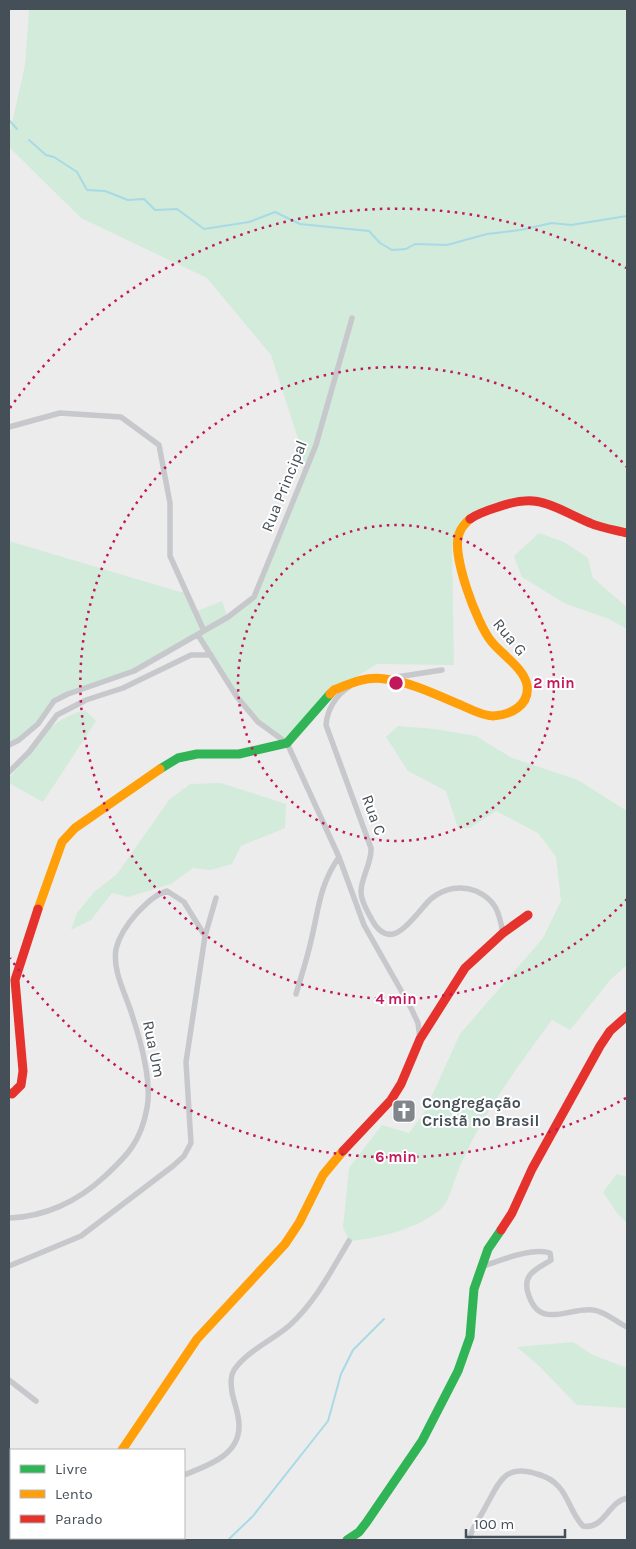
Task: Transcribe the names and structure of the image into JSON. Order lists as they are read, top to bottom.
{
  "streets": {
    "street": [
      "Rua Principal",
      "Rua G",
      "Rua C",
      "Rua Um"
    ]
  },
  "crossings": [
    ["Rua G", "Rua C"]
  ],
  "places": {
    "church": ["Congregação Cristã no Brasil"]
  },
  "legend": ["Livre", "Lento", "Parado"],
  "scale_bar": "100 m",
  "rings": ["2 min", "4 min", "6 min"]
}
